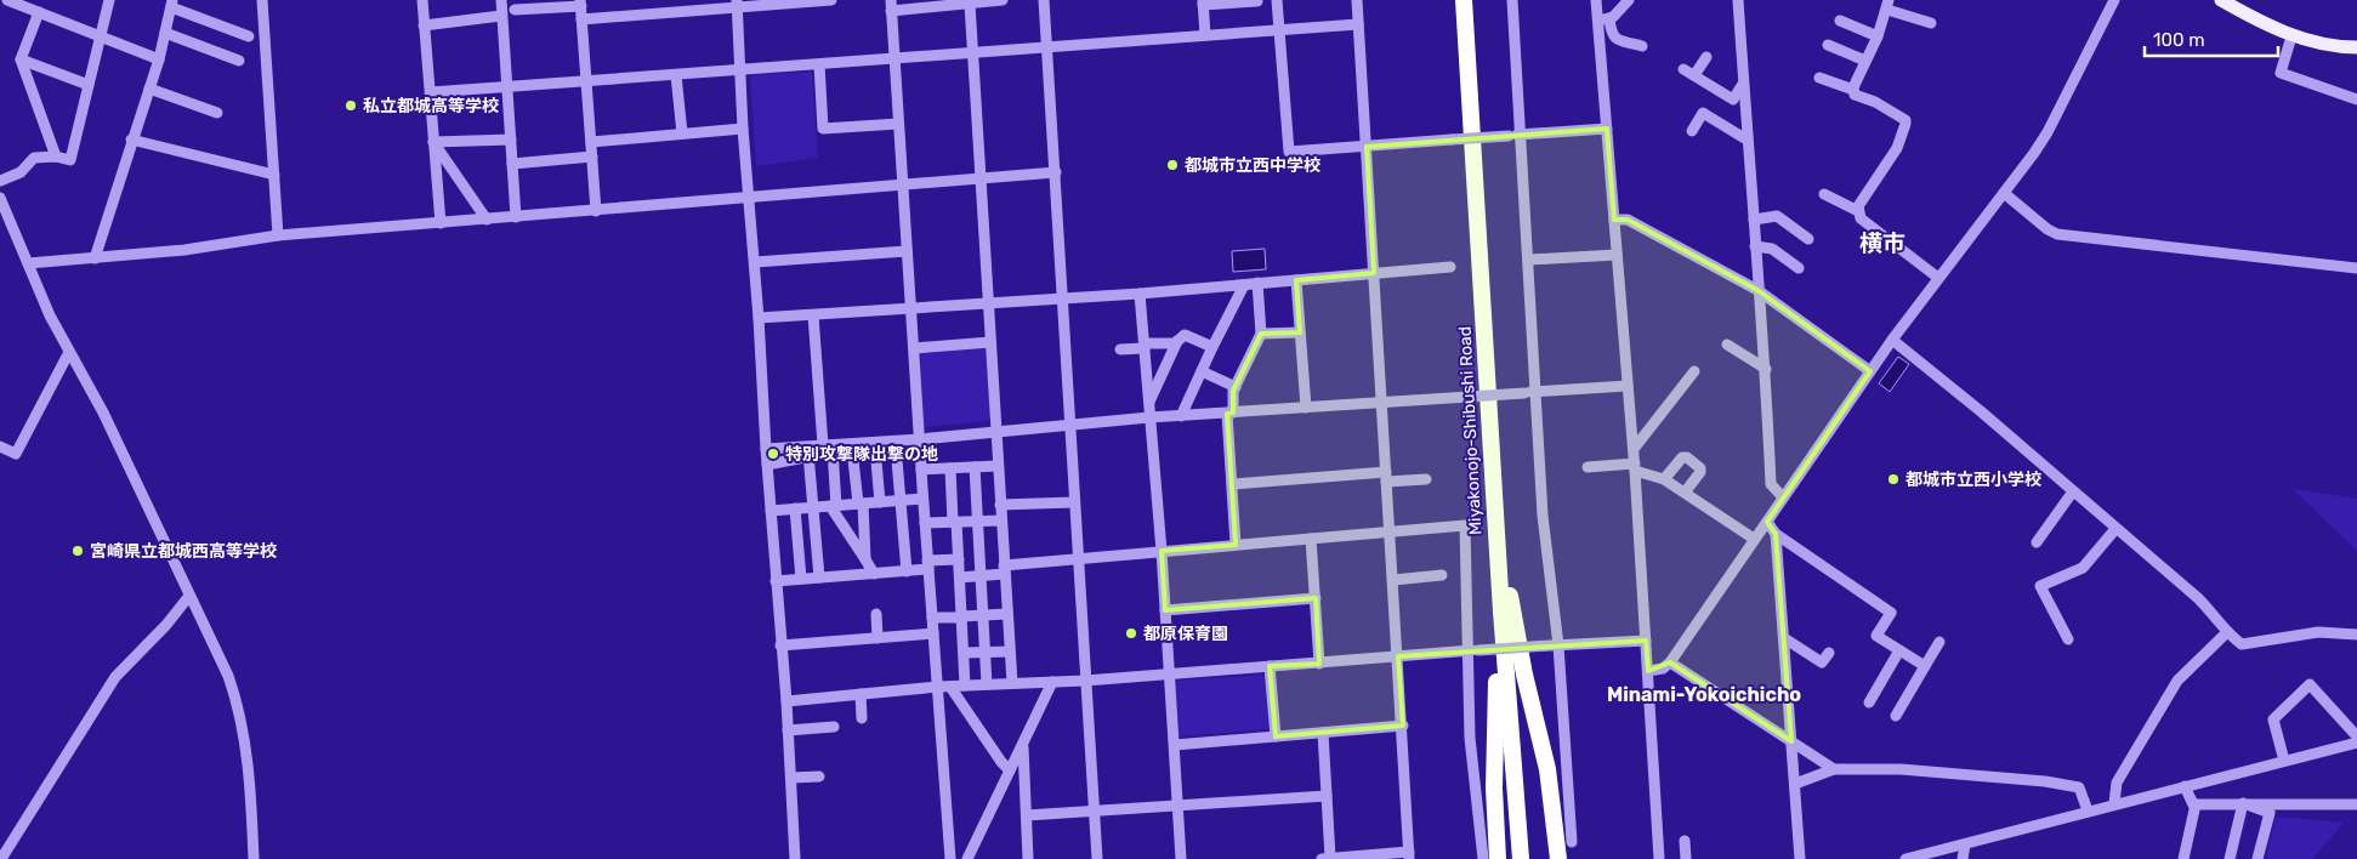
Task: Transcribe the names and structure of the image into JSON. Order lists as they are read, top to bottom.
{
  "streets": {
    "highway": ["Miyakonojo-Shibushi Road"]
  },
  "districts": ["横市", "Minami-Yokoichicho"],
  "places": [
    "私立都城高等学校",
    "都城市立西中学校",
    "特別攻撃隊出撃の地",
    "都城市立西小学校",
    "宮崎県立都城西高等学校",
    "都原保育園"
  ],
  "scale_bar": "100 m"
}
